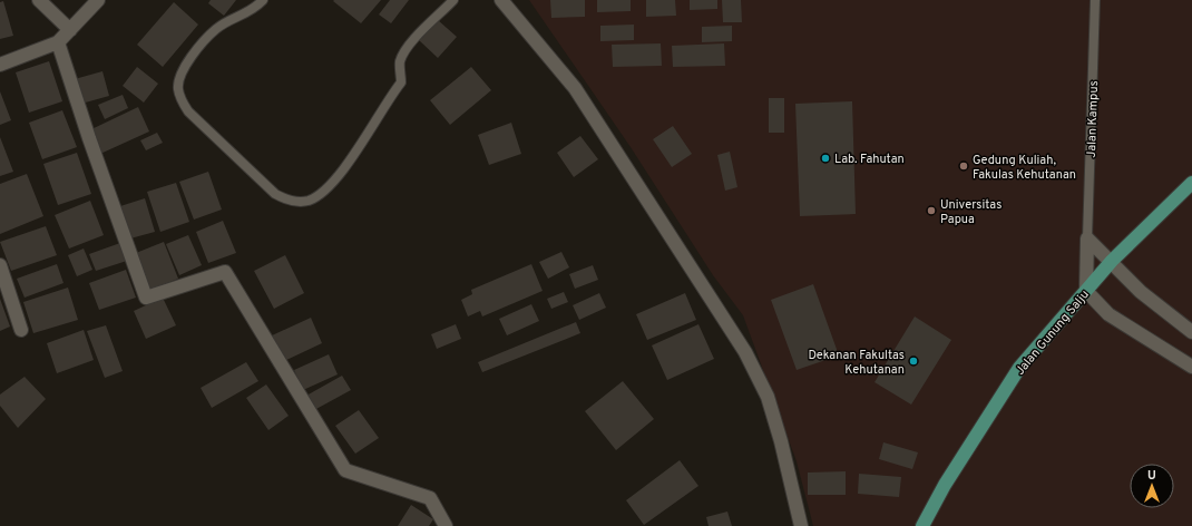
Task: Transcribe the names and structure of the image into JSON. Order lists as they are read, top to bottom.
{
  "streets": {
    "main road": ["Jalan Gunung Salju"],
    "street": ["Jalan Kampus"]
  },
  "crossings": [
    ["Jalan Kampus", "Jalan Gunung Salju"]
  ],
  "places": [
    "Lab. Fahutan",
    "Gedung Kuliah, Fakulas Kehutanan",
    "Universitas Papua",
    "Dekanan Fakultas Kehutanan"
  ],
  "north": "top"
}
